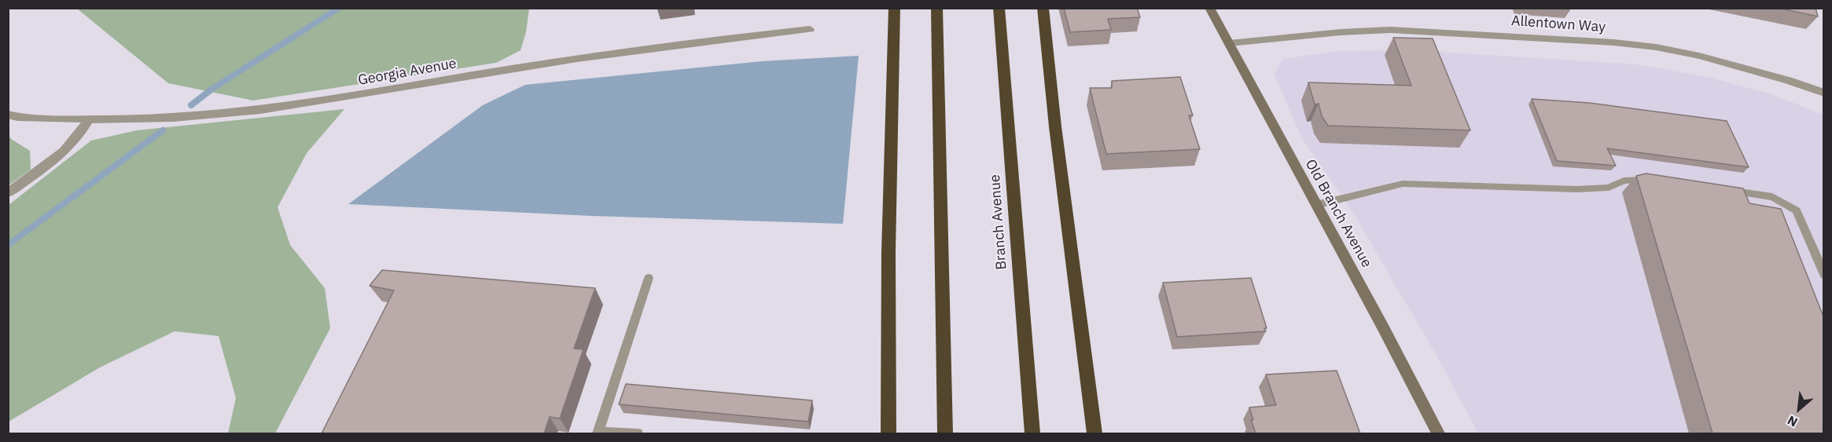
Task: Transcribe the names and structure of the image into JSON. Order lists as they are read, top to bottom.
{
  "streets": {
    "highway": ["Branch Avenue"],
    "main road": ["Old Branch Avenue"],
    "street": ["Allentown Way", "Georgia Avenue"]
  },
  "crossings": [
    ["Allentown Way", "Old Branch Avenue"]
  ],
  "north": "bottom left"
}
